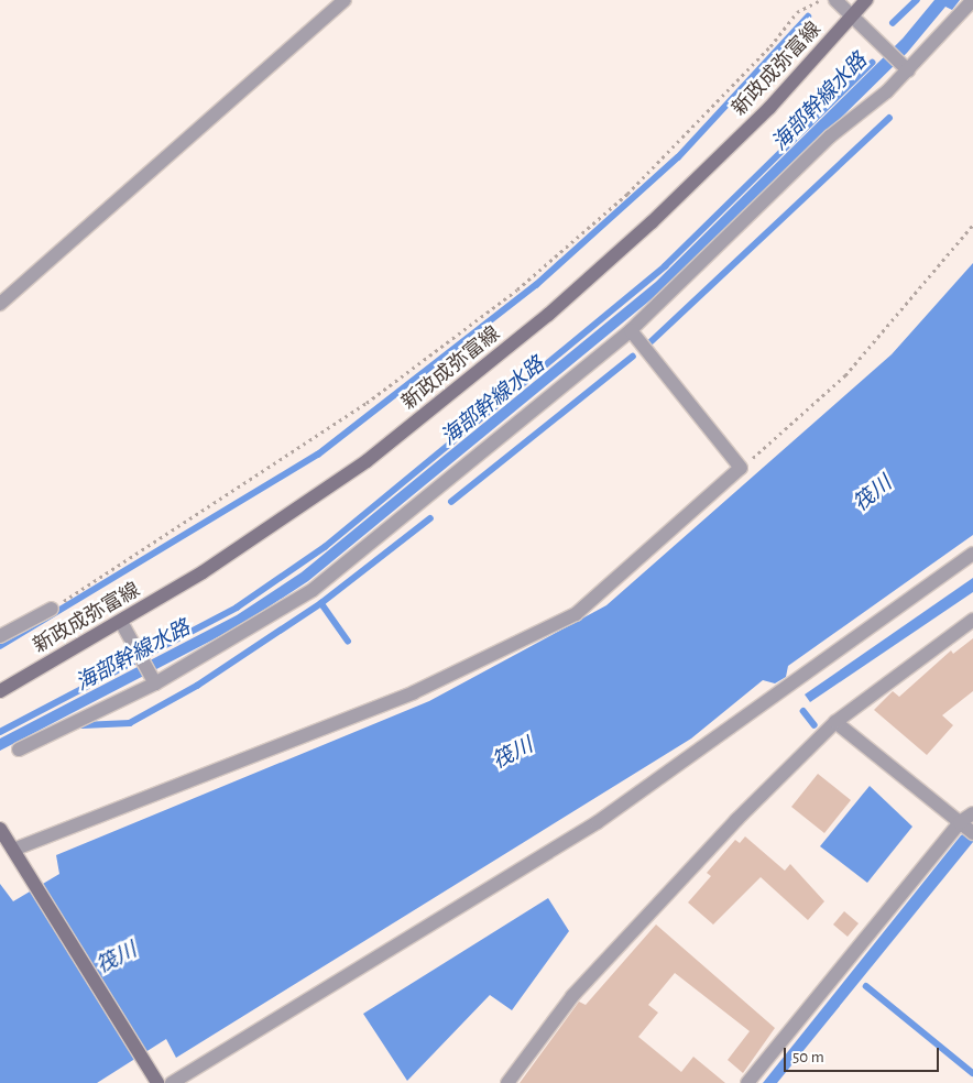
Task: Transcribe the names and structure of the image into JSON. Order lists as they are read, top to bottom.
{
  "streets": {
    "main road": ["新政成弥富線"]
  },
  "water": ["海部幹線水路", "筏川"],
  "scale_bar": "50 m"
}
